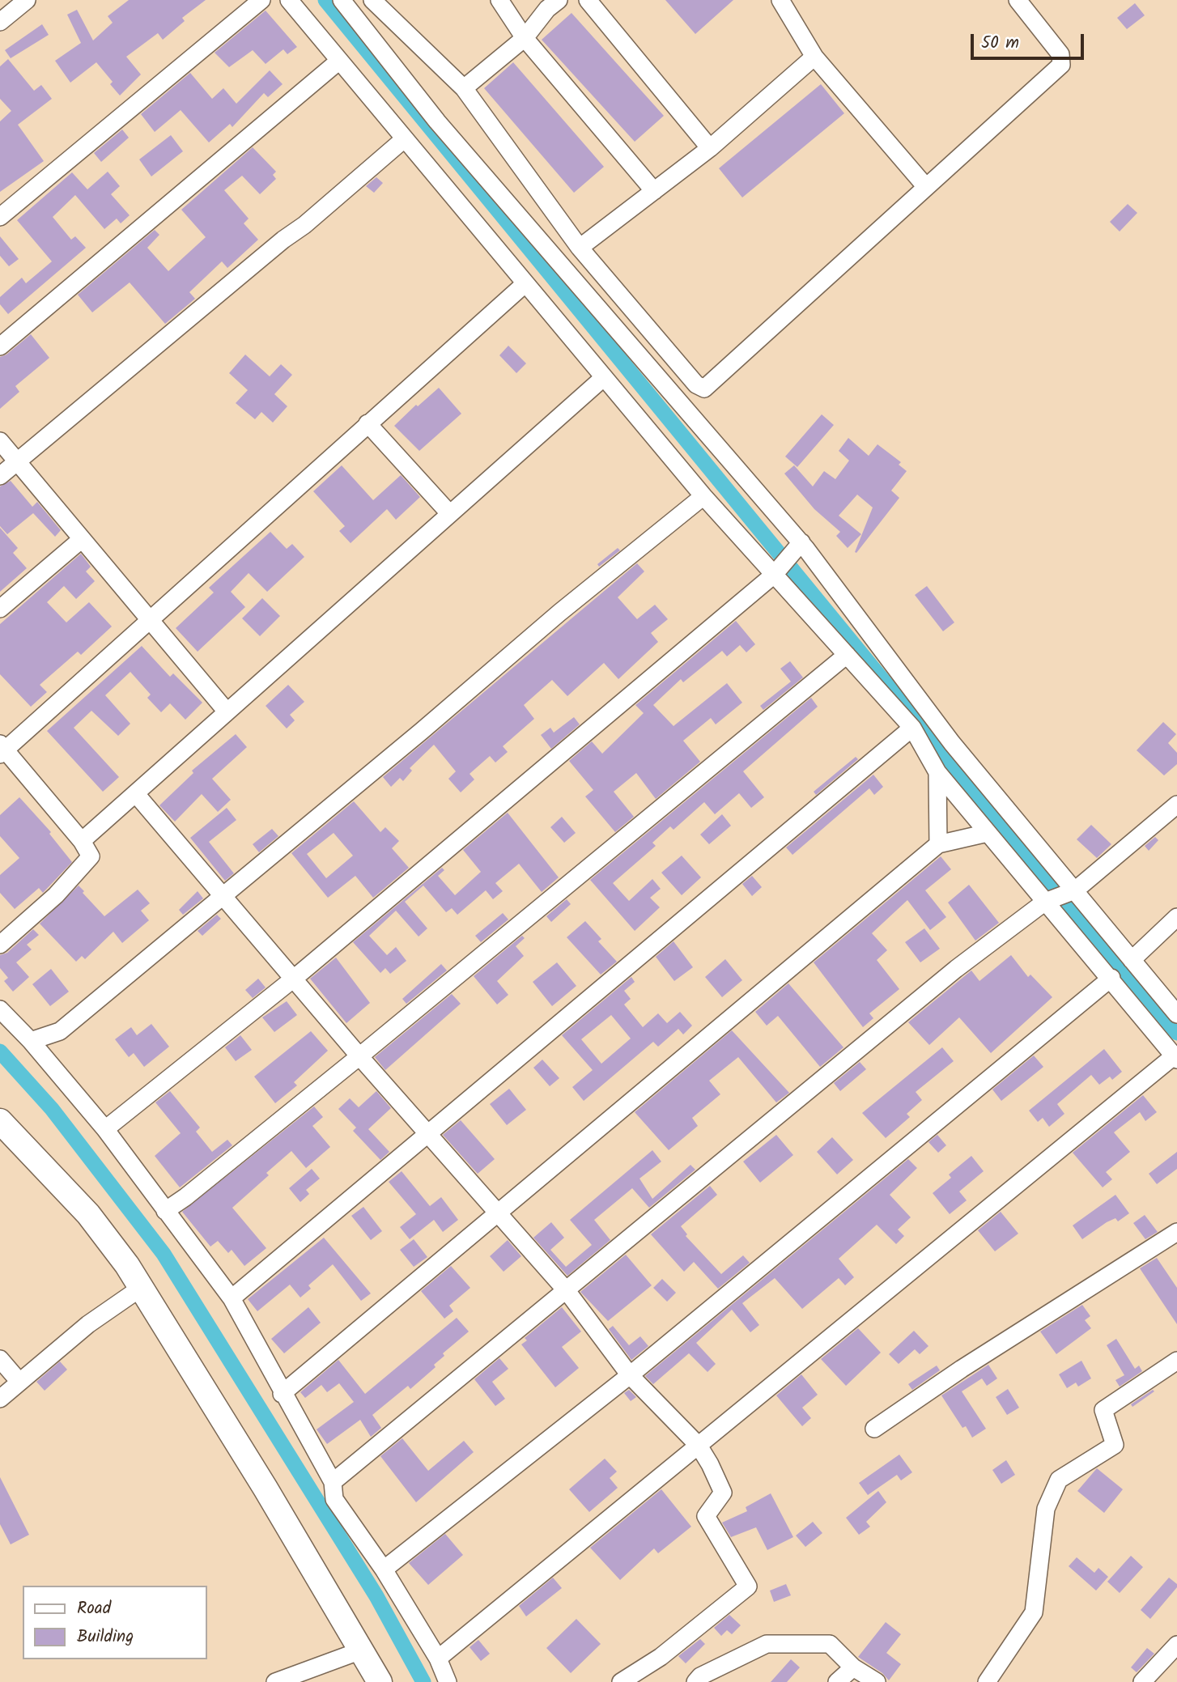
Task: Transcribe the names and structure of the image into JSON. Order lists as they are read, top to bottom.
{
  "legend": ["Road", "Building"],
  "scale_bar": "50 m"
}
